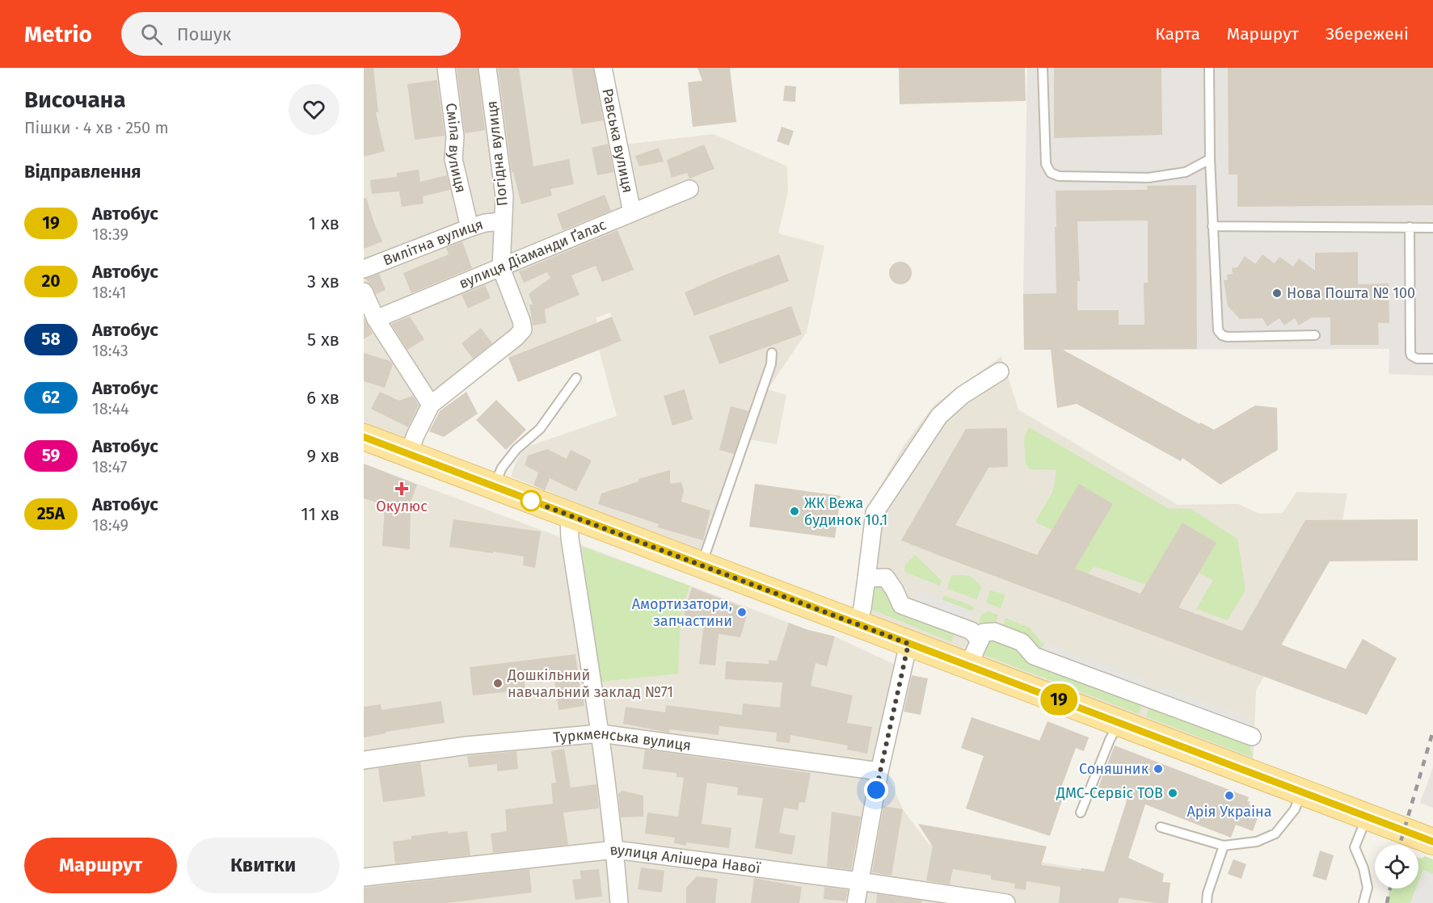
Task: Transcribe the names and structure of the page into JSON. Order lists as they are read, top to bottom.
{
  "streets": {
    "street": [
      "Равська вулиця",
      "Сміла вулиця",
      "Погідна вулиця",
      "Вилітна вулиця",
      "вулиця Діаманди Ґалас",
      "Туркменська вулиця",
      "вулиця Алішера Навої"
    ]
  },
  "crossings": [
    ["Равська вулиця", "вулиця Діаманди Ґалас"],
    ["Сміла вулиця", "Вилітна вулиця"],
    ["Погідна вулиця", "Вилітна вулиця"],
    ["Погідна вулиця", "вулиця Діаманди Ґалас"]
  ],
  "places": {
    "other": [
      "Нова Пошта № 100",
      "ЖК Вежа будинок 10.1",
      "Амортизатори, запчастини",
      "Дошкільний навчальний заклад №71",
      "Соняшник",
      "ДМС-Сервіс ТОВ",
      "Арія Украіна"
    ],
    "health": ["Окулюс"]
  },
  "lines": ["bus line 19"],
  "page": {
    "header": "Metrio",
    "search": "Пошук",
    "nav": ["Карта", "Маршрут", "Збережені"],
    "heading": [
      ["Височана", "Пішки · 4 хв · 250 m"],
      "Відправлення"
    ],
    "on_map": "19",
    "list": [
      {
        "mark": "19",
        "name": "Автобус",
        "note": "18:39",
        "value": "1 хв"
      },
      {
        "mark": "20",
        "name": "Автобус",
        "note": "18:41",
        "value": "3 хв"
      },
      {
        "mark": "58",
        "name": "Автобус",
        "note": "18:43",
        "value": "5 хв"
      },
      {
        "mark": "62",
        "name": "Автобус",
        "note": "18:44",
        "value": "6 хв"
      },
      {
        "mark": "59",
        "name": "Автобус",
        "note": "18:47",
        "value": "9 хв"
      },
      {
        "mark": "25А",
        "name": "Автобус",
        "note": "18:49",
        "value": "11 хв"
      }
    ],
    "buttons": ["Маршрут", "Квитки"]
  }
}
